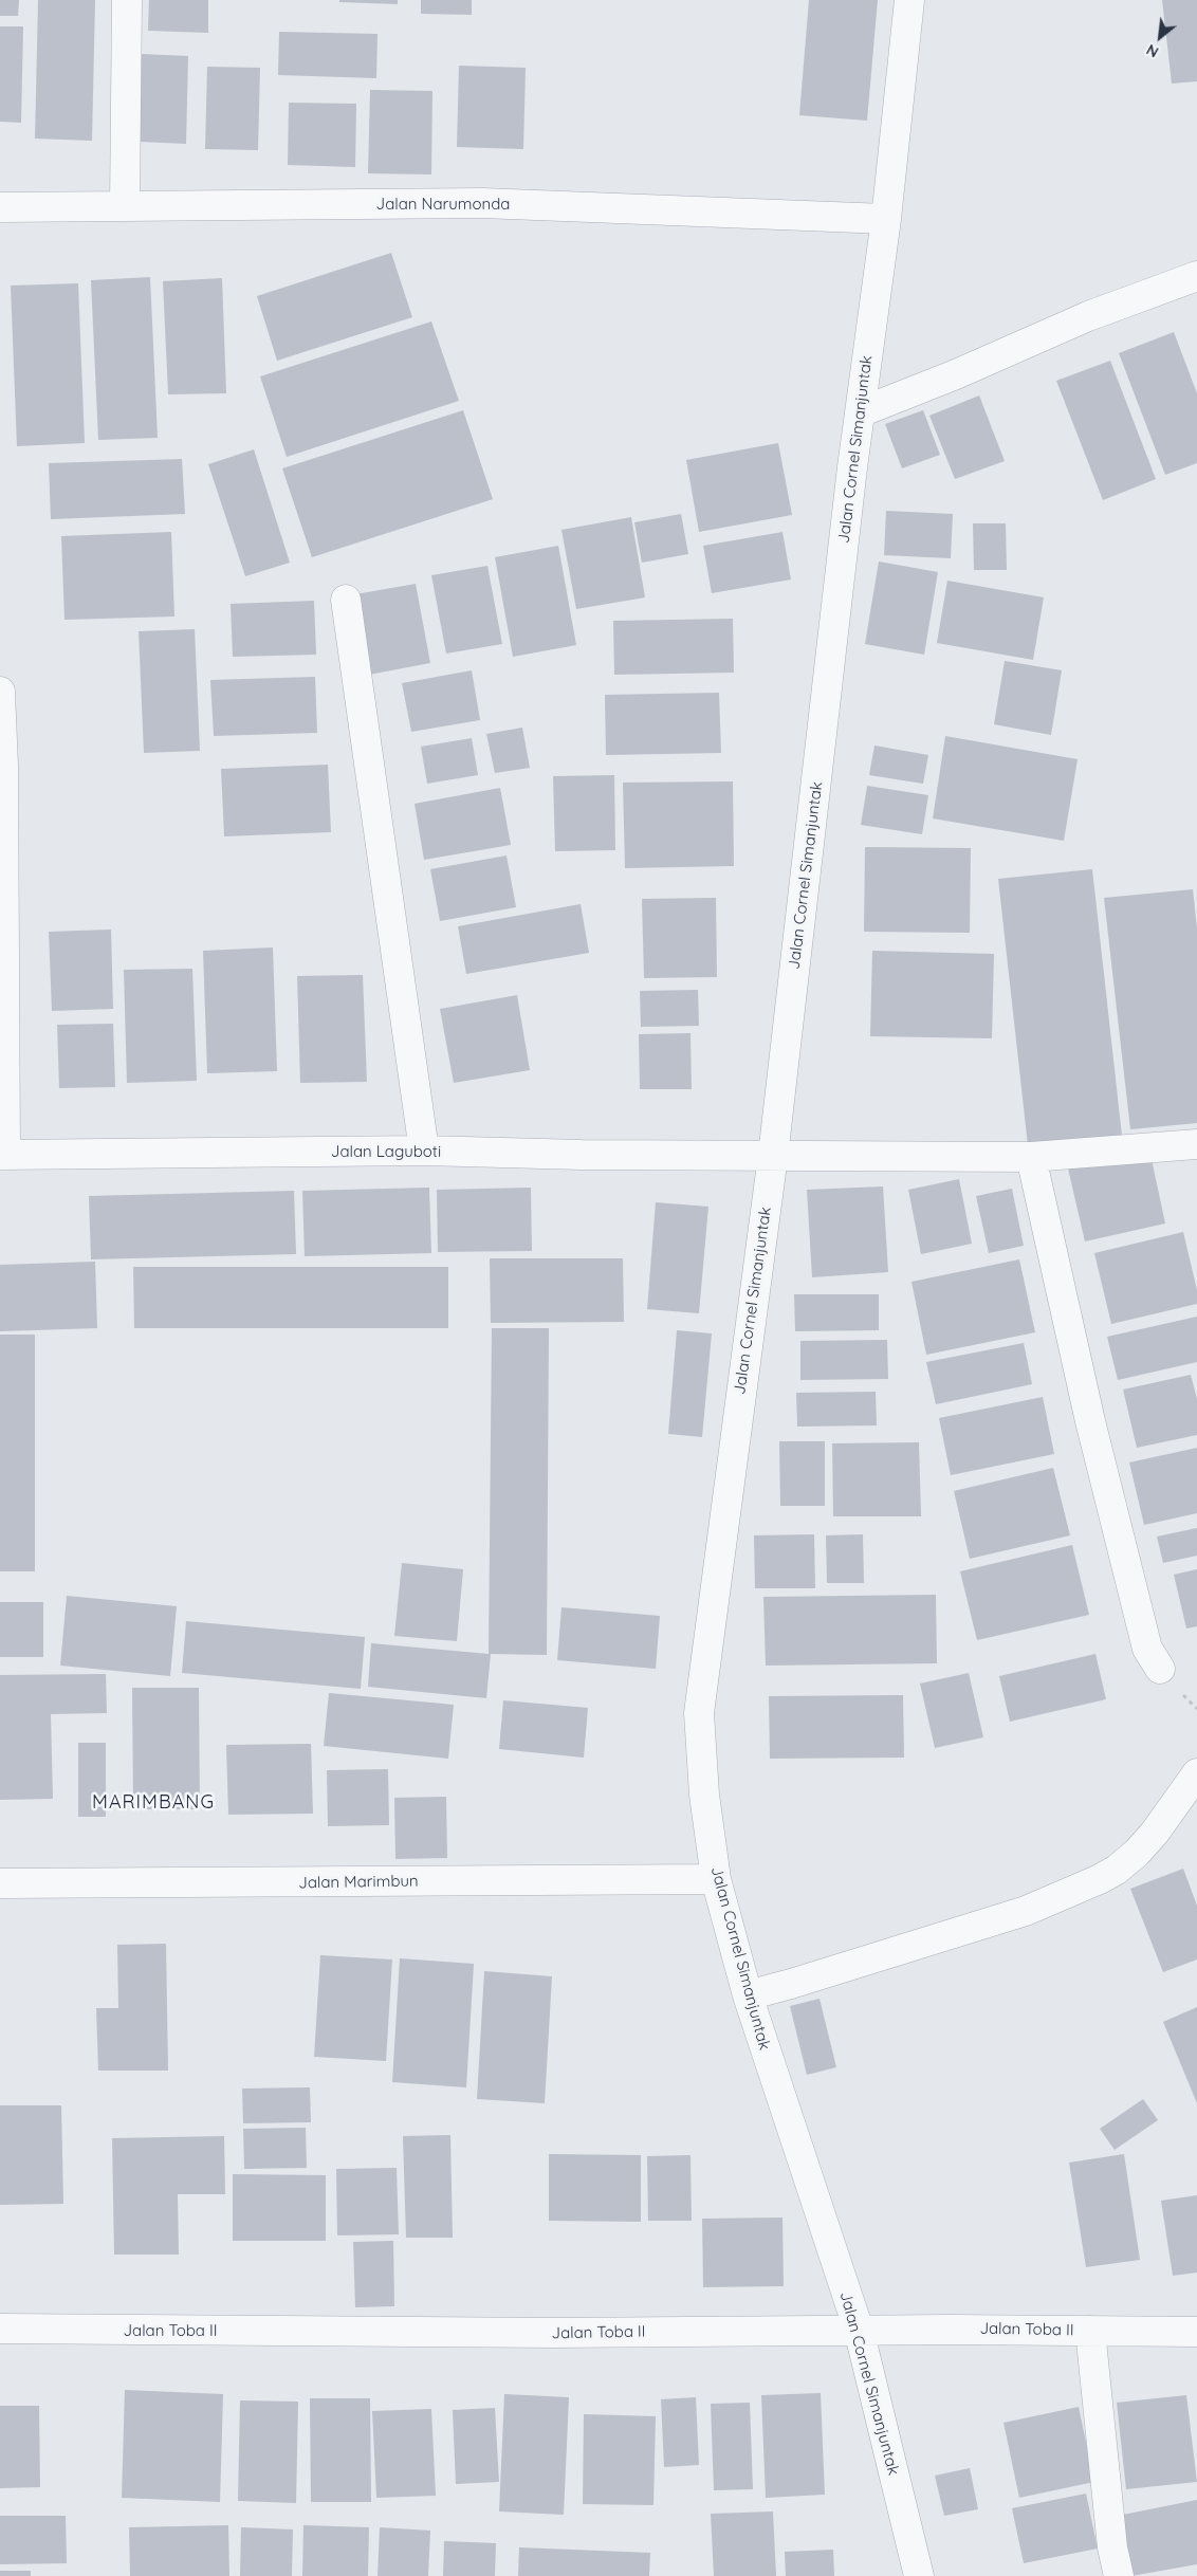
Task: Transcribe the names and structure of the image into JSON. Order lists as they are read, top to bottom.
{
  "streets": {
    "street": [
      "Jalan Narumonda",
      "Jalan Cornel Simanjuntak",
      "Jalan Laguboti",
      "Jalan Marimbun",
      "Jalan Toba II"
    ]
  },
  "crossings": [
    ["Jalan Narumonda", "Jalan Cornel Simanjuntak"],
    ["Jalan Cornel Simanjuntak", "Jalan Laguboti"],
    ["Jalan Cornel Simanjuntak", "Jalan Marimbun"],
    ["Jalan Cornel Simanjuntak", "Jalan Toba II"]
  ],
  "districts": ["MARIMBANG"],
  "north": "bottom left"
}
